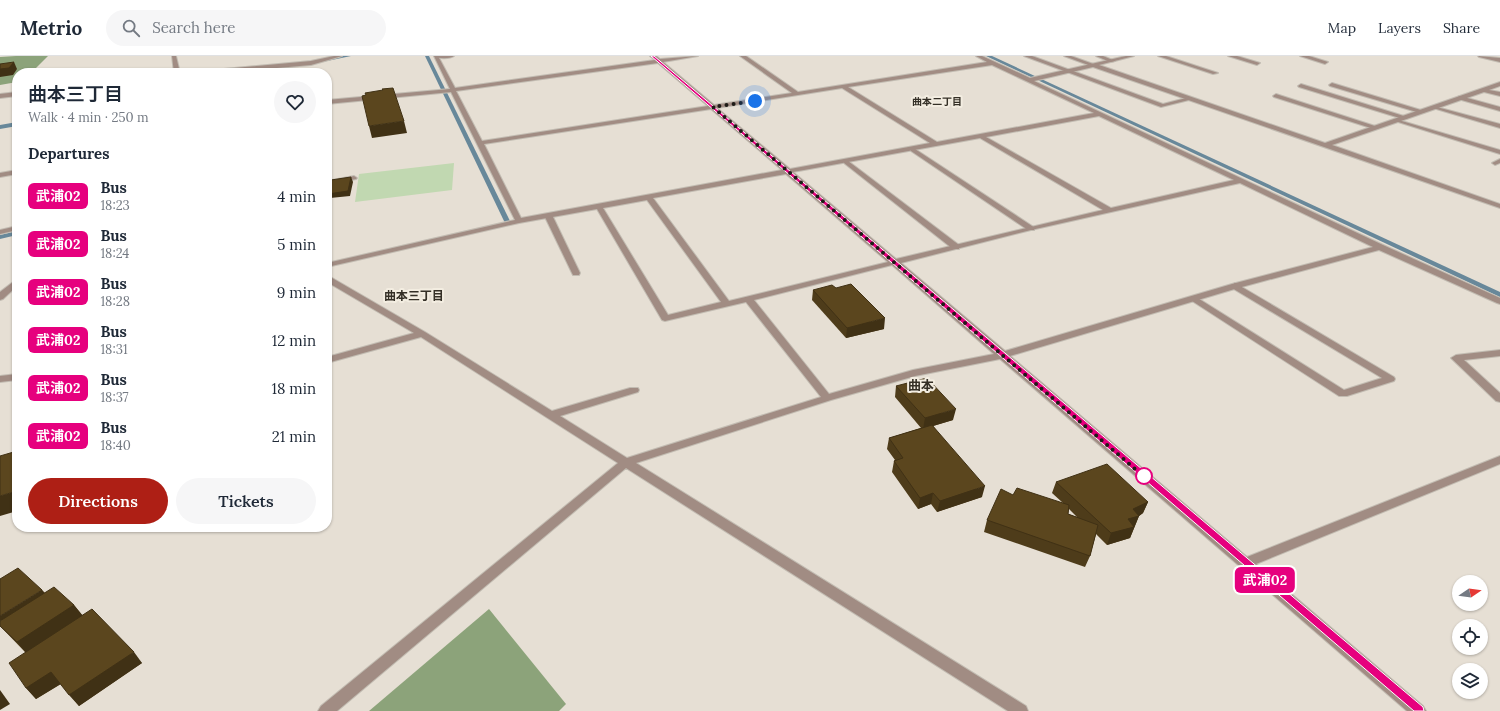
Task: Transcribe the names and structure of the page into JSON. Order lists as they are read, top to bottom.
{
  "districts": ["曲本二丁目", "曲本三丁目", "曲本"],
  "lines": ["bus line 武浦02"],
  "north": "right",
  "page": {
    "header": "Metrio",
    "search": "Search here",
    "nav": ["Map", "Layers", "Share"],
    "on_map": "武浦02",
    "heading": [
      ["曲本三丁目", "Walk · 4 min · 250 m"],
      "Departures"
    ],
    "list": [
      {
        "mark": "武浦02",
        "name": "Bus",
        "note": "18:23",
        "value": "4 min"
      },
      {
        "mark": "武浦02",
        "name": "Bus",
        "note": "18:24",
        "value": "5 min"
      },
      {
        "mark": "武浦02",
        "name": "Bus",
        "note": "18:28",
        "value": "9 min"
      },
      {
        "mark": "武浦02",
        "name": "Bus",
        "note": "18:31",
        "value": "12 min"
      },
      {
        "mark": "武浦02",
        "name": "Bus",
        "note": "18:37",
        "value": "18 min"
      },
      {
        "mark": "武浦02",
        "name": "Bus",
        "note": "18:40",
        "value": "21 min"
      }
    ],
    "buttons": ["Directions", "Tickets"]
  }
}
